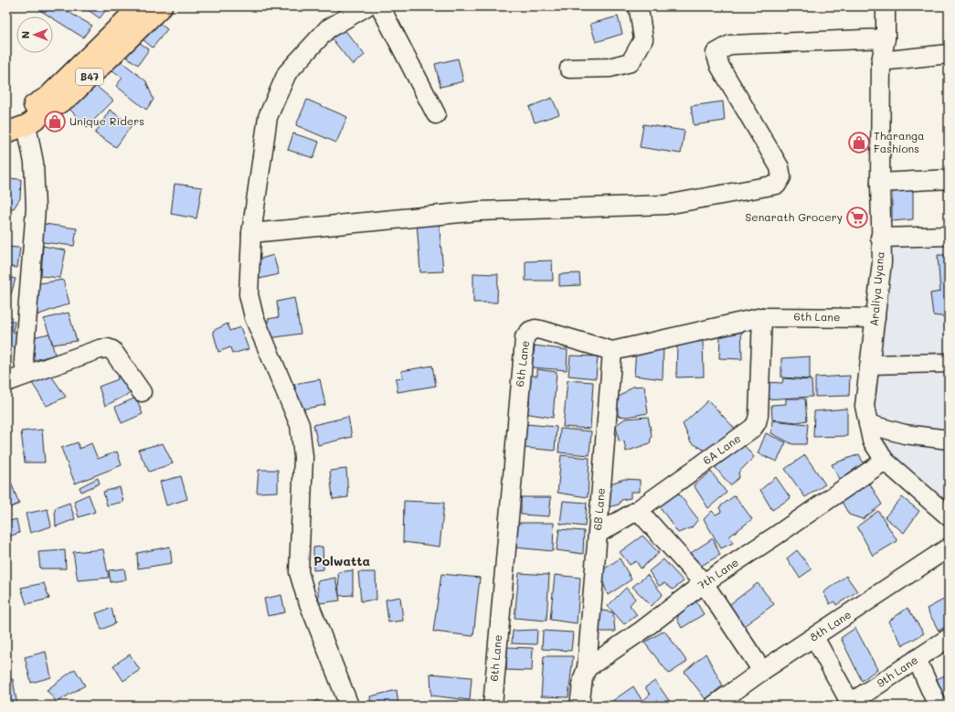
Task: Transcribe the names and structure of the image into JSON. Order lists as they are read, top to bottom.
{
  "streets": {
    "main road": ["B47"],
    "street": [
      "Araliya Uyana",
      "6th Lane",
      "6A Lane",
      "6B Lane",
      "7th Lane",
      "8th Lane",
      "9th Lane"
    ]
  },
  "crossings": [
    ["Araliya Uyana", "6th Lane"],
    ["Araliya Uyana", "7th Lane"],
    ["6th Lane", "6A Lane"],
    ["6th Lane", "6B Lane"],
    ["6A Lane", "6B Lane"],
    ["6B Lane", "7th Lane"]
  ],
  "districts": ["Polwatta"],
  "places": {
    "shop": ["Unique Riders", "Tharanga Fashions"],
    "supermarket": ["Senarath Grocery"]
  },
  "north": "left"
}
